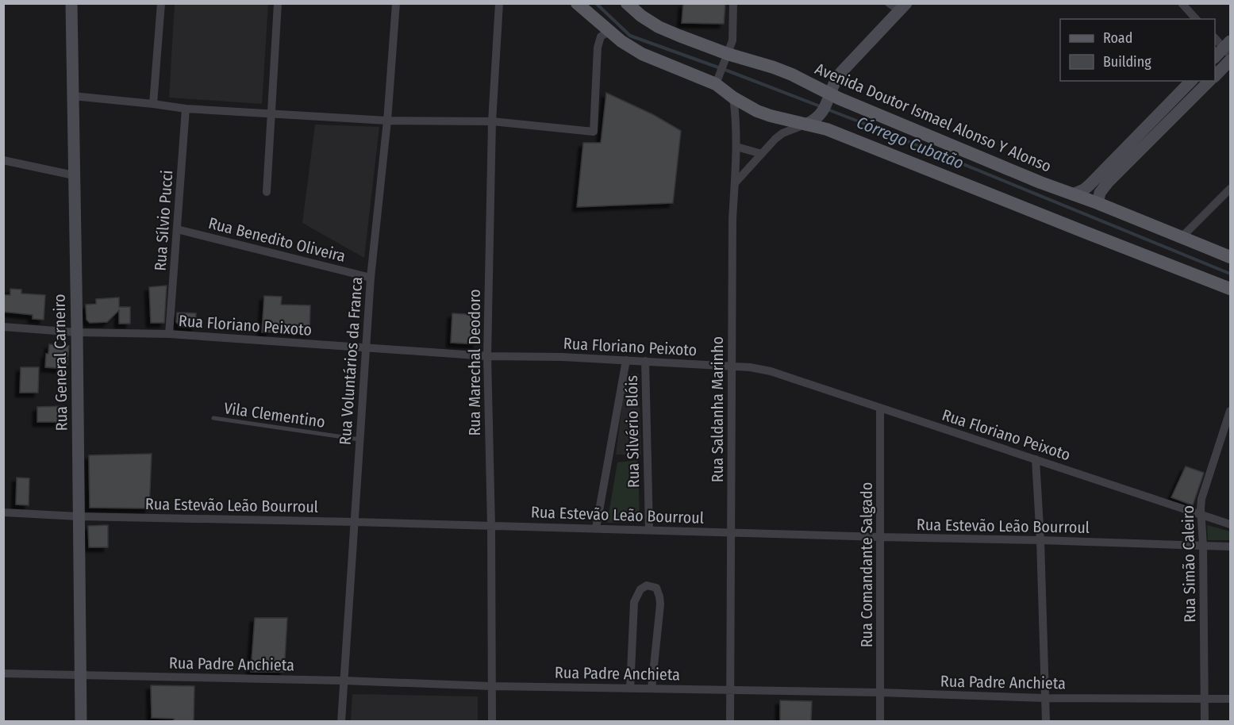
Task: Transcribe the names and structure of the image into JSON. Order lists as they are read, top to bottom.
{
  "streets": {
    "main road": ["Avenida Doutor Ismael Alonso Y Alonso"],
    "street": [
      "Rua Sílvio Pucci",
      "Rua Benedito Oliveira",
      "Rua Floriano Peixoto",
      "Rua Voluntários da Franca",
      "Rua General Carneiro",
      "Rua Marechal Deodoro",
      "Rua Saldanha Marinho",
      "Rua Silvério Blóis",
      "Rua Estevão Leão Bourroul",
      "Rua Simão Caleiro",
      "Rua Comandante Salgado",
      "Rua Padre Anchieta"
    ],
    "lane": ["Vila Clementino"]
  },
  "crossings": [
    ["Rua Sílvio Pucci", "Rua Benedito Oliveira"],
    ["Rua Sílvio Pucci", "Rua Floriano Peixoto"],
    ["Rua Benedito Oliveira", "Rua Voluntários da Franca"],
    ["Rua Floriano Peixoto", "Rua Voluntários da Franca"],
    ["Rua Floriano Peixoto", "Rua General Carneiro"],
    ["Rua Floriano Peixoto", "Rua Marechal Deodoro"],
    ["Rua Floriano Peixoto", "Rua Saldanha Marinho"],
    ["Rua Floriano Peixoto", "Rua Silvério Blóis"],
    ["Rua Floriano Peixoto", "Rua Simão Caleiro"],
    ["Rua Floriano Peixoto", "Rua Comandante Salgado"],
    ["Rua Voluntários da Franca", "Vila Clementino"],
    ["Rua Voluntários da Franca", "Rua Estevão Leão Bourroul"],
    ["Rua Voluntários da Franca", "Rua Padre Anchieta"],
    ["Rua General Carneiro", "Rua Estevão Leão Bourroul"],
    ["Rua General Carneiro", "Rua Padre Anchieta"],
    ["Rua Marechal Deodoro", "Rua Estevão Leão Bourroul"],
    ["Rua Marechal Deodoro", "Rua Padre Anchieta"],
    ["Rua Saldanha Marinho", "Rua Estevão Leão Bourroul"],
    ["Rua Saldanha Marinho", "Rua Padre Anchieta"],
    ["Rua Silvério Blóis", "Rua Estevão Leão Bourroul"],
    ["Rua Estevão Leão Bourroul", "Rua Simão Caleiro"],
    ["Rua Estevão Leão Bourroul", "Rua Comandante Salgado"],
    ["Rua Simão Caleiro", "Rua Padre Anchieta"],
    ["Rua Comandante Salgado", "Rua Padre Anchieta"]
  ],
  "water": ["Córrego Cubatão"],
  "legend": ["Road", "Building"]
}
